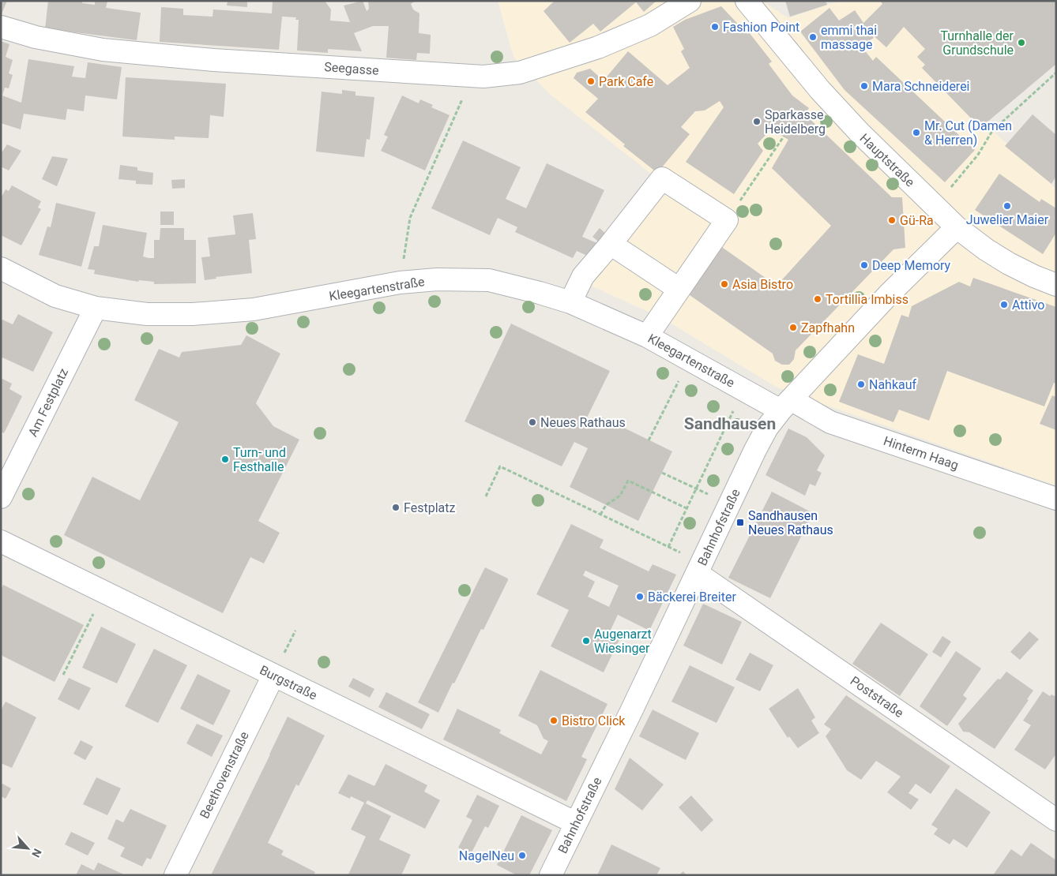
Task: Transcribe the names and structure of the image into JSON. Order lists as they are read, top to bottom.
{
  "streets": {
    "street": [
      "Seegasse",
      "Hauptstraße",
      "Kleegartenstraße",
      "Am Festplatz",
      "Hinterm Haag",
      "Bahnhofstraße",
      "Burgstraße",
      "Poststraße",
      "Beethovenstraße"
    ]
  },
  "crossings": [
    ["Hauptstraße", "Bahnhofstraße"],
    ["Kleegartenstraße", "Am Festplatz"],
    ["Kleegartenstraße", "Hinterm Haag"],
    ["Kleegartenstraße", "Bahnhofstraße"],
    ["Hinterm Haag", "Bahnhofstraße"],
    ["Bahnhofstraße", "Burgstraße"],
    ["Bahnhofstraße", "Poststraße"],
    ["Burgstraße", "Beethovenstraße"]
  ],
  "districts": ["Sandhausen"],
  "places": {
    "other": [
      "Fashion Point",
      "emmi thai massage",
      "Turnhalle der Grundschule",
      "Park Cafe",
      "Mara Schneiderei",
      "Sparkasse Heidelberg",
      "Mr. Cut (Damen & Herren)",
      "Juwelier Maier",
      "Gü-Ra",
      "Deep Memory",
      "Asia Bistro",
      "Tortillia Imbiss",
      "Attivo",
      "Zapfhahn",
      "Nahkauf",
      "Neues Rathaus",
      "Turn- und Festhalle",
      "Festplatz",
      "Bäckerei Breiter",
      "Augenarzt Wiesinger",
      "Bistro Click",
      "NagelNeu"
    ],
    "transit": ["Sandhausen Neues Rathaus"]
  },
  "north": "bottom right"
}
